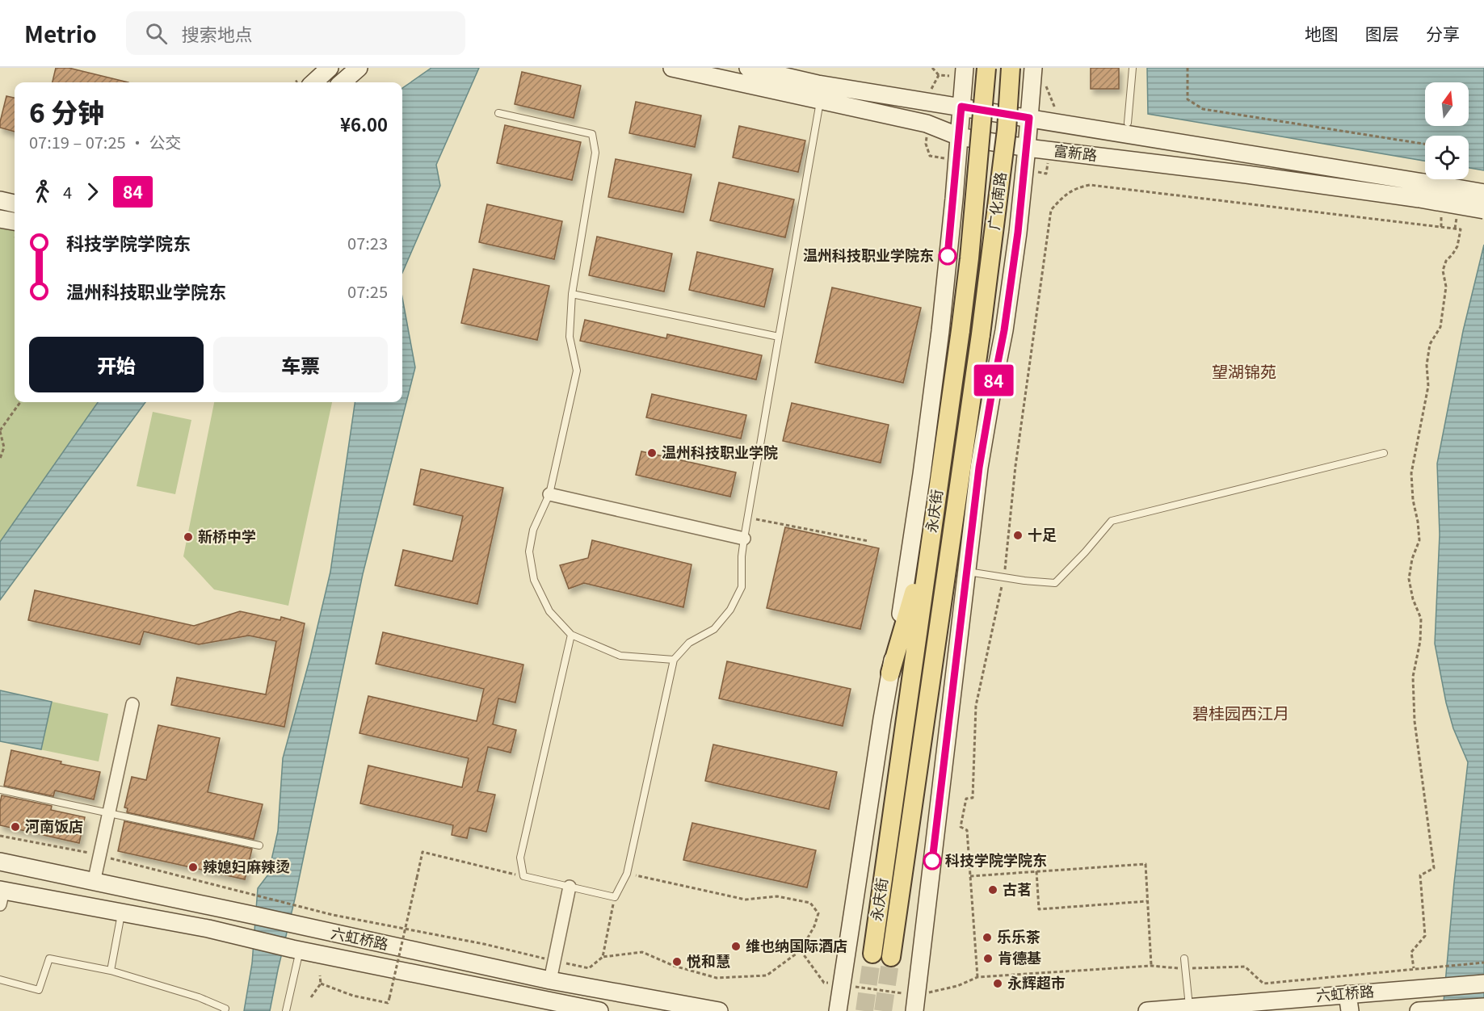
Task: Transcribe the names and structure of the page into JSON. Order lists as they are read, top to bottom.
{
  "streets": {
    "main road": [
      "富新路",
      "广化南路",
      "永庆街",
      "六虹桥路"
    ]
  },
  "crossings": [
    ["广化南路", "永庆街"]
  ],
  "districts": ["望湖锦苑", "碧桂园西江月"],
  "places": [
    "温州科技职业学院东",
    "温州科技职业学院",
    "十足",
    "新桥中学",
    "河南饭店",
    "科技学院学院东",
    "辣媳妇麻辣烫",
    "古茗",
    "乐乐茶",
    "维也纳国际酒店",
    "肯德基",
    "悦和慧",
    "永辉超市"
  ],
  "lines": ["bus line 84"],
  "north": "top",
  "page": {
    "header": "Metrio",
    "search": "搜索地点",
    "nav": ["地图", "图层", "分享"],
    "on_map": "84",
    "heading": ["6 分钟", "07:19 – 07:25 · 公交", "¥6.00"],
    "legs": ["4", "84"],
    "list": [
      {
        "name": "科技学院学院东",
        "value": "07:23"
      },
      {
        "name": "温州科技职业学院东",
        "value": "07:25"
      }
    ],
    "buttons": ["开始", "车票"]
  }
}
